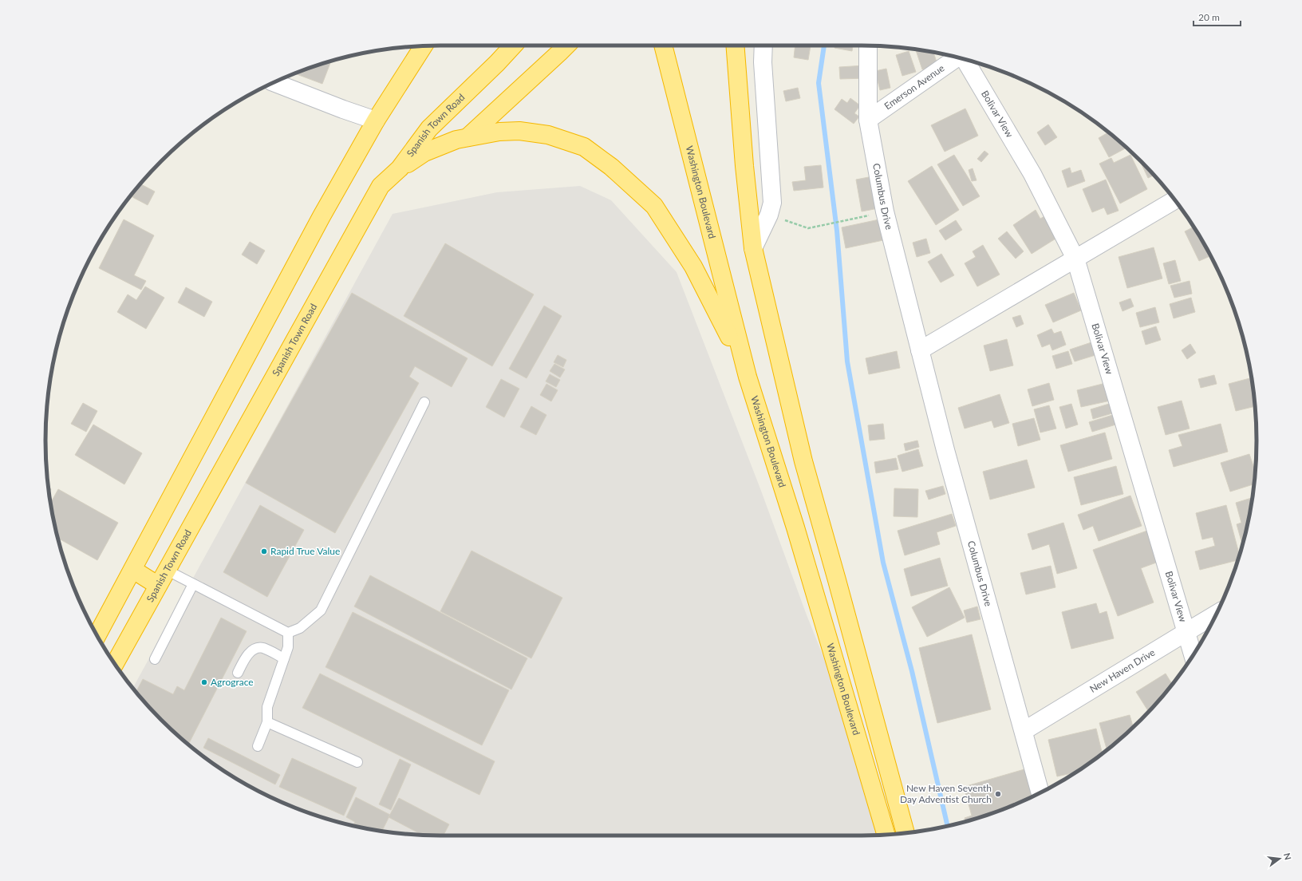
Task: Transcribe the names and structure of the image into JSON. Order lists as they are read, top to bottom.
{
  "streets": {
    "highway": ["Spanish Town Road", "Washington Boulevard"],
    "street": [
      "Emerson Avenue",
      "Bolivar View",
      "Columbus Drive",
      "New Haven Drive"
    ]
  },
  "crossings": [
    ["Emerson Avenue", "Columbus Drive"],
    ["Bolivar View", "New Haven Drive"],
    ["Columbus Drive", "New Haven Drive"]
  ],
  "places": ["Rapid True Value", "Agrograce", "New Haven Seventh Day Adventist Church"],
  "scale_bar": "20 m",
  "north": "right"
}
